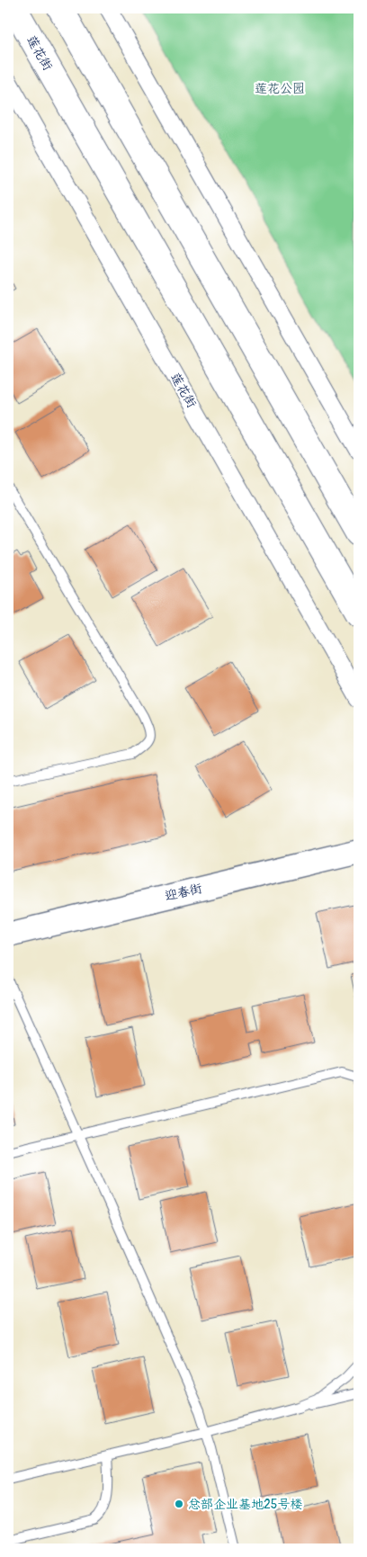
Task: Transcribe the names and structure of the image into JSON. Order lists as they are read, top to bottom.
{
  "streets": {
    "main road": ["莲花街"],
    "street": ["迎春街"]
  },
  "parks": ["莲花公园"],
  "places": ["总部企业基地25号楼"]
}
